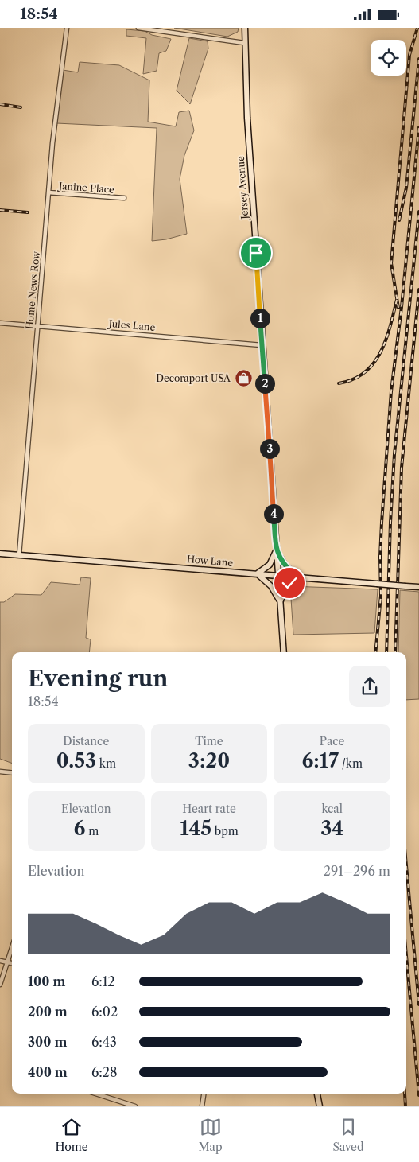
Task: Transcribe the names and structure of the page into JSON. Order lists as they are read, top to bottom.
{
  "streets": {
    "street": [
      "Janine Place",
      "Jersey Avenue",
      "Home News Row",
      "Jules Lane",
      "How Lane"
    ]
  },
  "crossings": [
    ["Janine Place", "Home News Row"],
    ["Jersey Avenue", "Jules Lane"],
    ["Jersey Avenue", "How Lane"],
    ["Home News Row", "Jules Lane"],
    ["Home News Row", "How Lane"]
  ],
  "places": {
    "shop": ["Decoraport USA"]
  },
  "page": {
    "status": "18:54",
    "pins": [
      "1",
      "2",
      "3",
      "4"
    ],
    "heading": ["Evening run", "18:54"],
    "stats": [
      ["Distance", "0.53 km"],
      ["Time", "3:20"],
      ["Pace", "6:17 /km"],
      ["Elevation", "6 m"],
      ["Heart rate", "145 bpm"],
      ["kcal", "34"]
    ],
    "chart": ["Elevation", "291–296 m"],
    "list": [
      {
        "name": "100 m",
        "note": "6:12"
      },
      {
        "name": "200 m",
        "note": "6:02"
      },
      {
        "name": "300 m",
        "note": "6:43"
      },
      {
        "name": "400 m",
        "note": "6:28"
      }
    ],
    "tabs": ["Home", "Map", "Saved"]
  }
}
